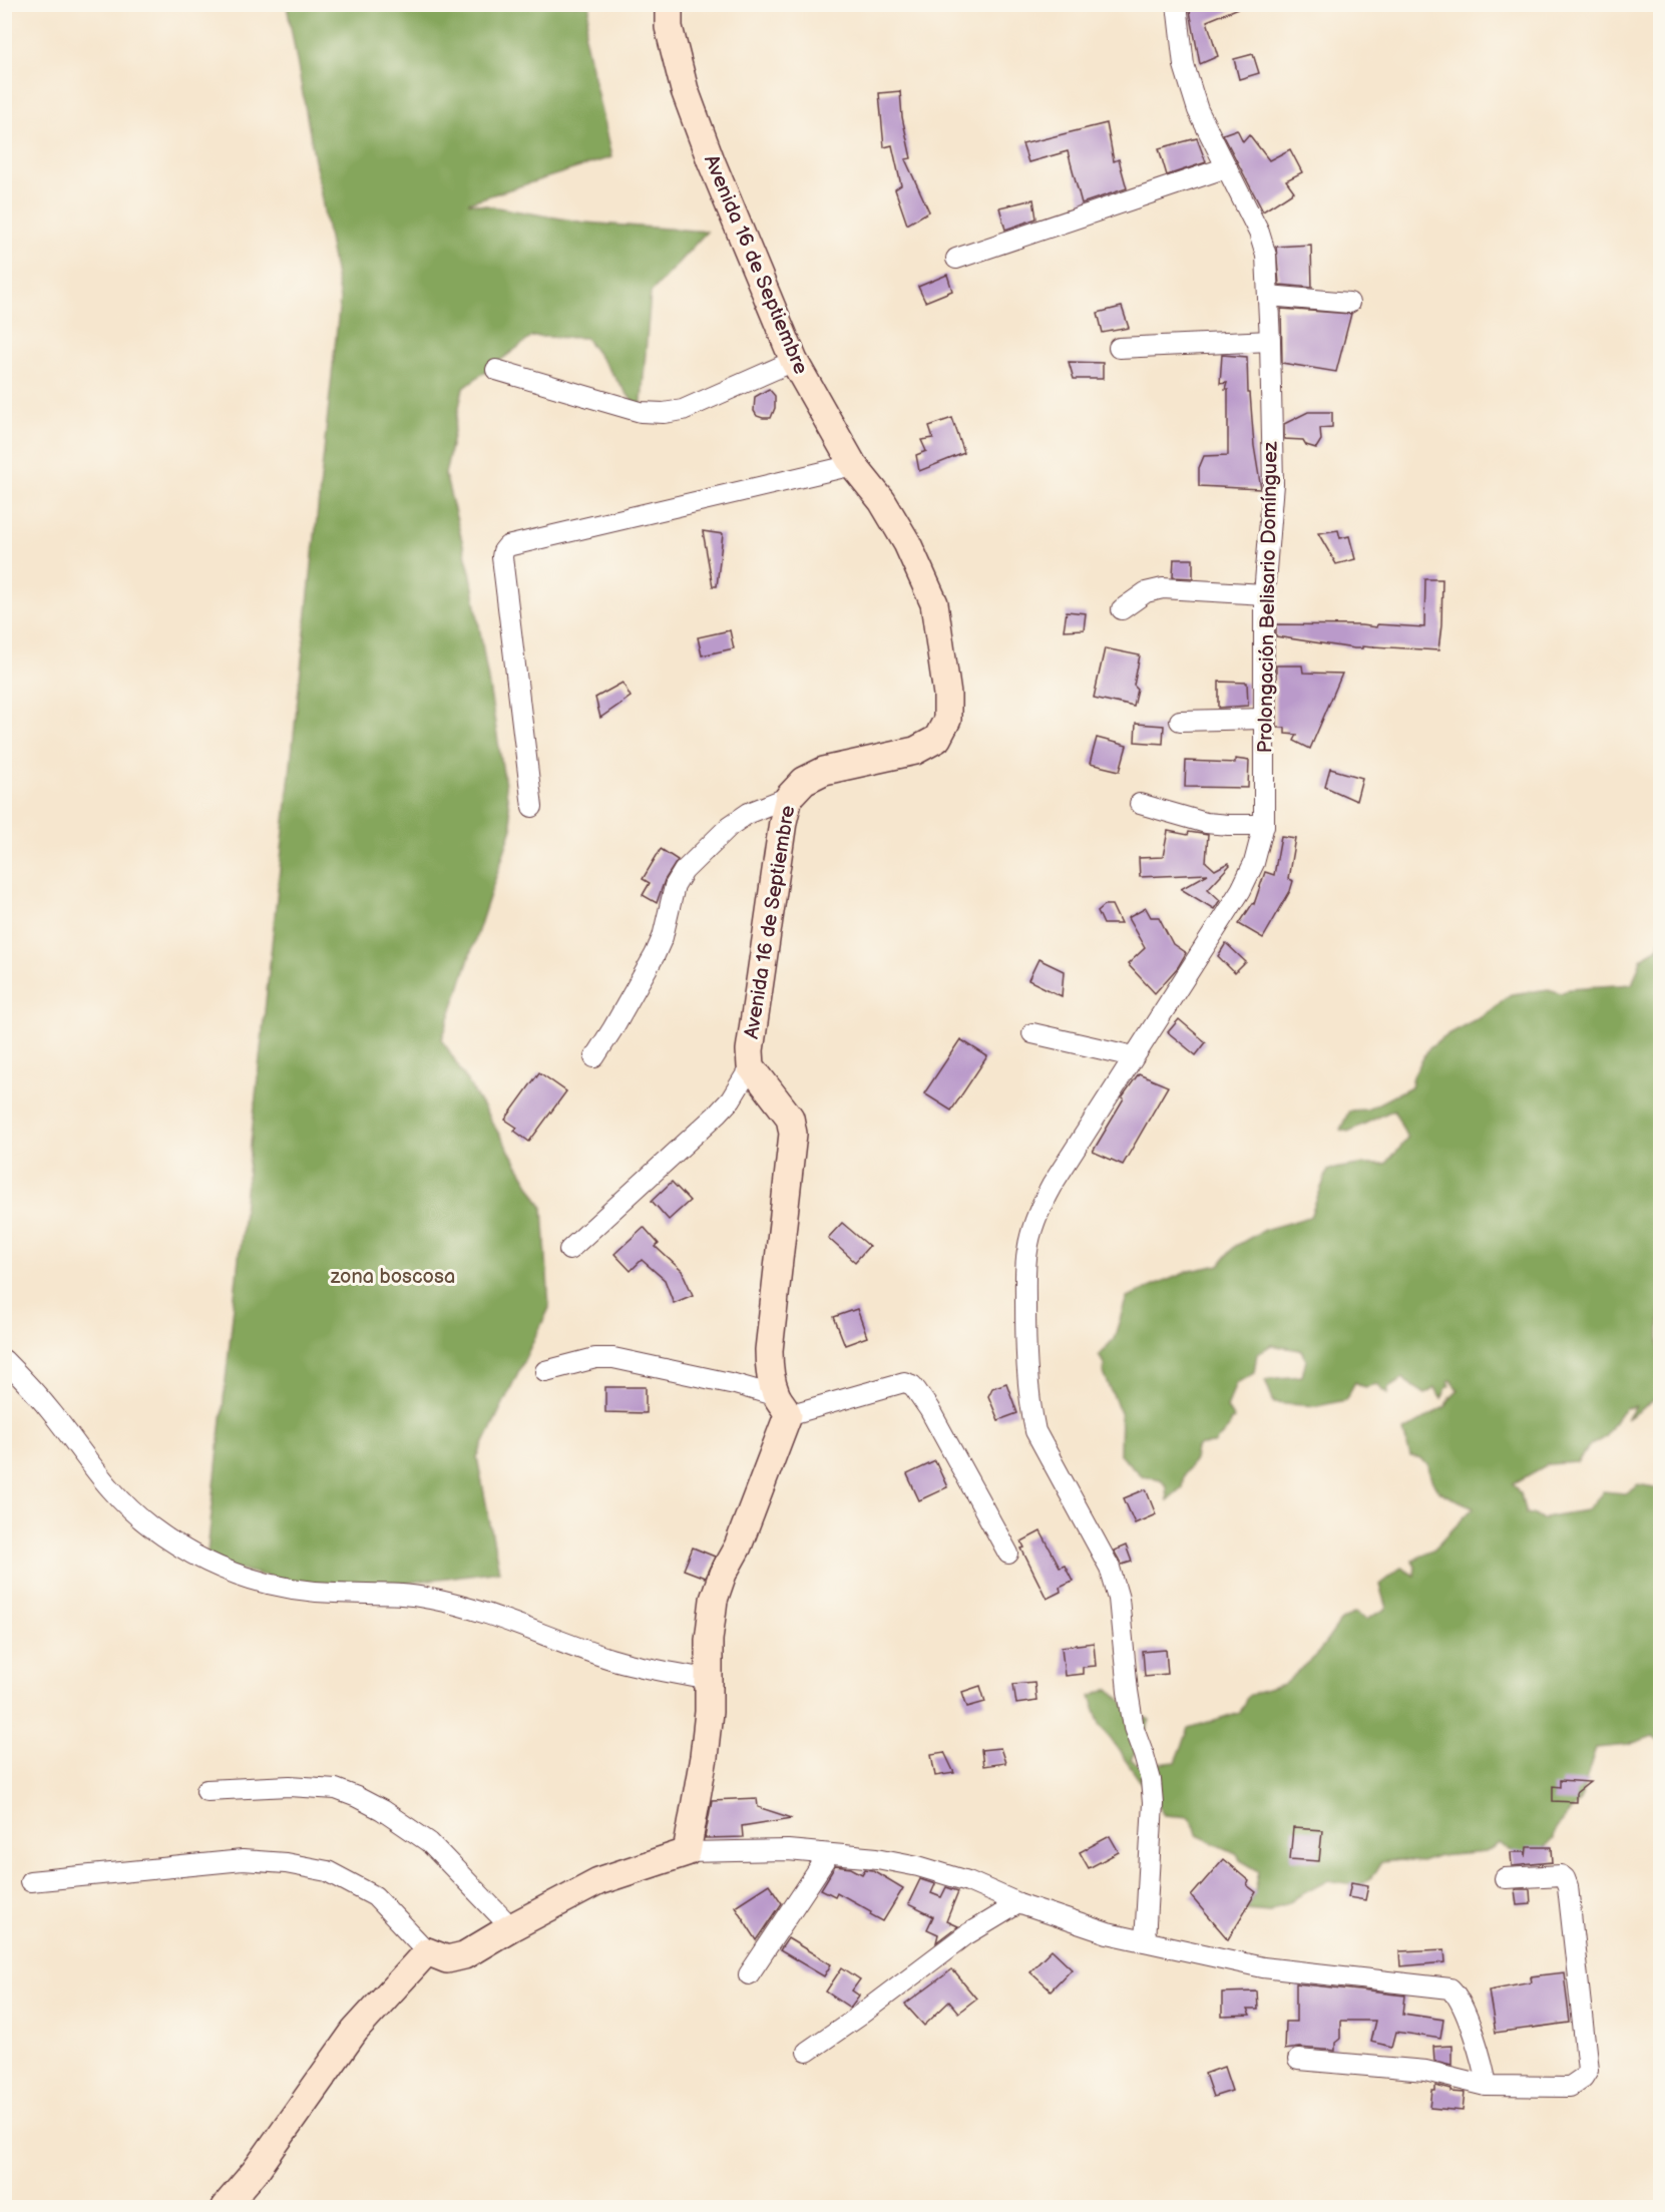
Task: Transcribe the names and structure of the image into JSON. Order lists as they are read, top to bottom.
{
  "streets": {
    "street": ["Avenida 16 de Septiembre", "Prolongación Belisario Domínguez"]
  },
  "parks": ["zona boscosa"]
}
